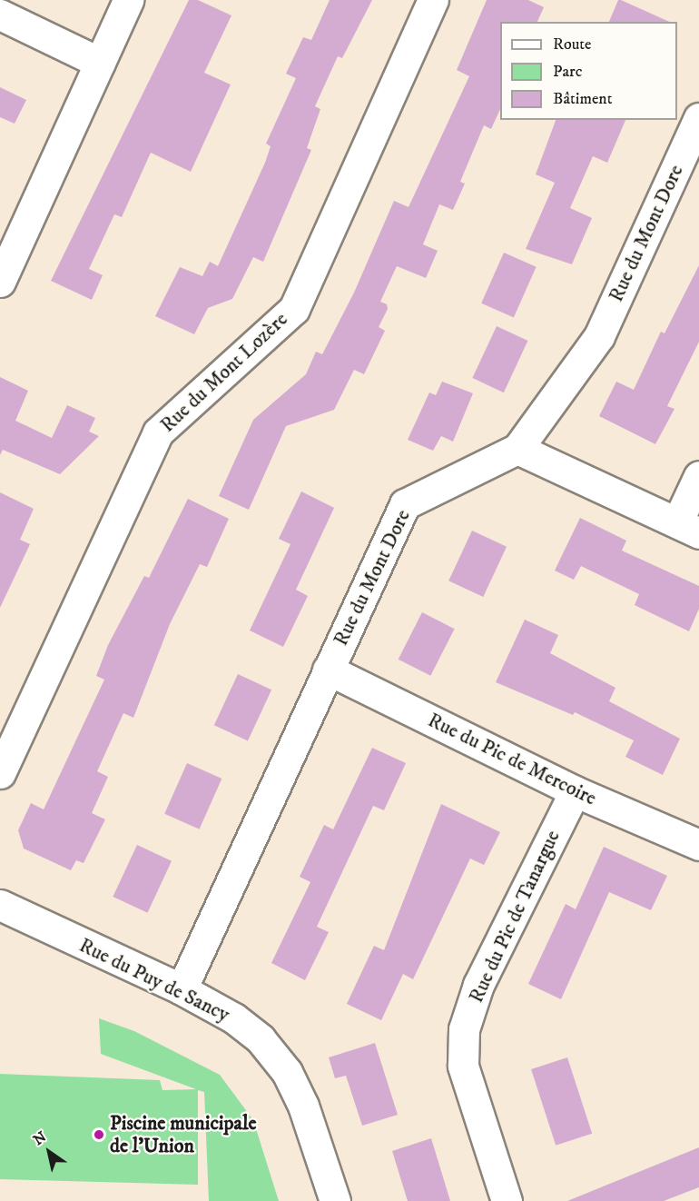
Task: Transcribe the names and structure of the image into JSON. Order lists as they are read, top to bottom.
{
  "streets": {
    "street": [
      "Rue du Mont Dore",
      "Rue du Mont Lozère",
      "Rue du Pic de Mercoire",
      "Rue du Pic de Tanargue",
      "Rue du Puy de Sancy"
    ]
  },
  "crossings": [
    ["Rue du Mont Dore", "Rue du Pic de Mercoire"],
    ["Rue du Mont Dore", "Rue du Puy de Sancy"],
    ["Rue du Pic de Mercoire", "Rue du Pic de Tanargue"]
  ],
  "places": ["Piscine municipale de l'Union"],
  "legend": ["Route", "Parc", "Bâtiment"],
  "north": "top left"
}
